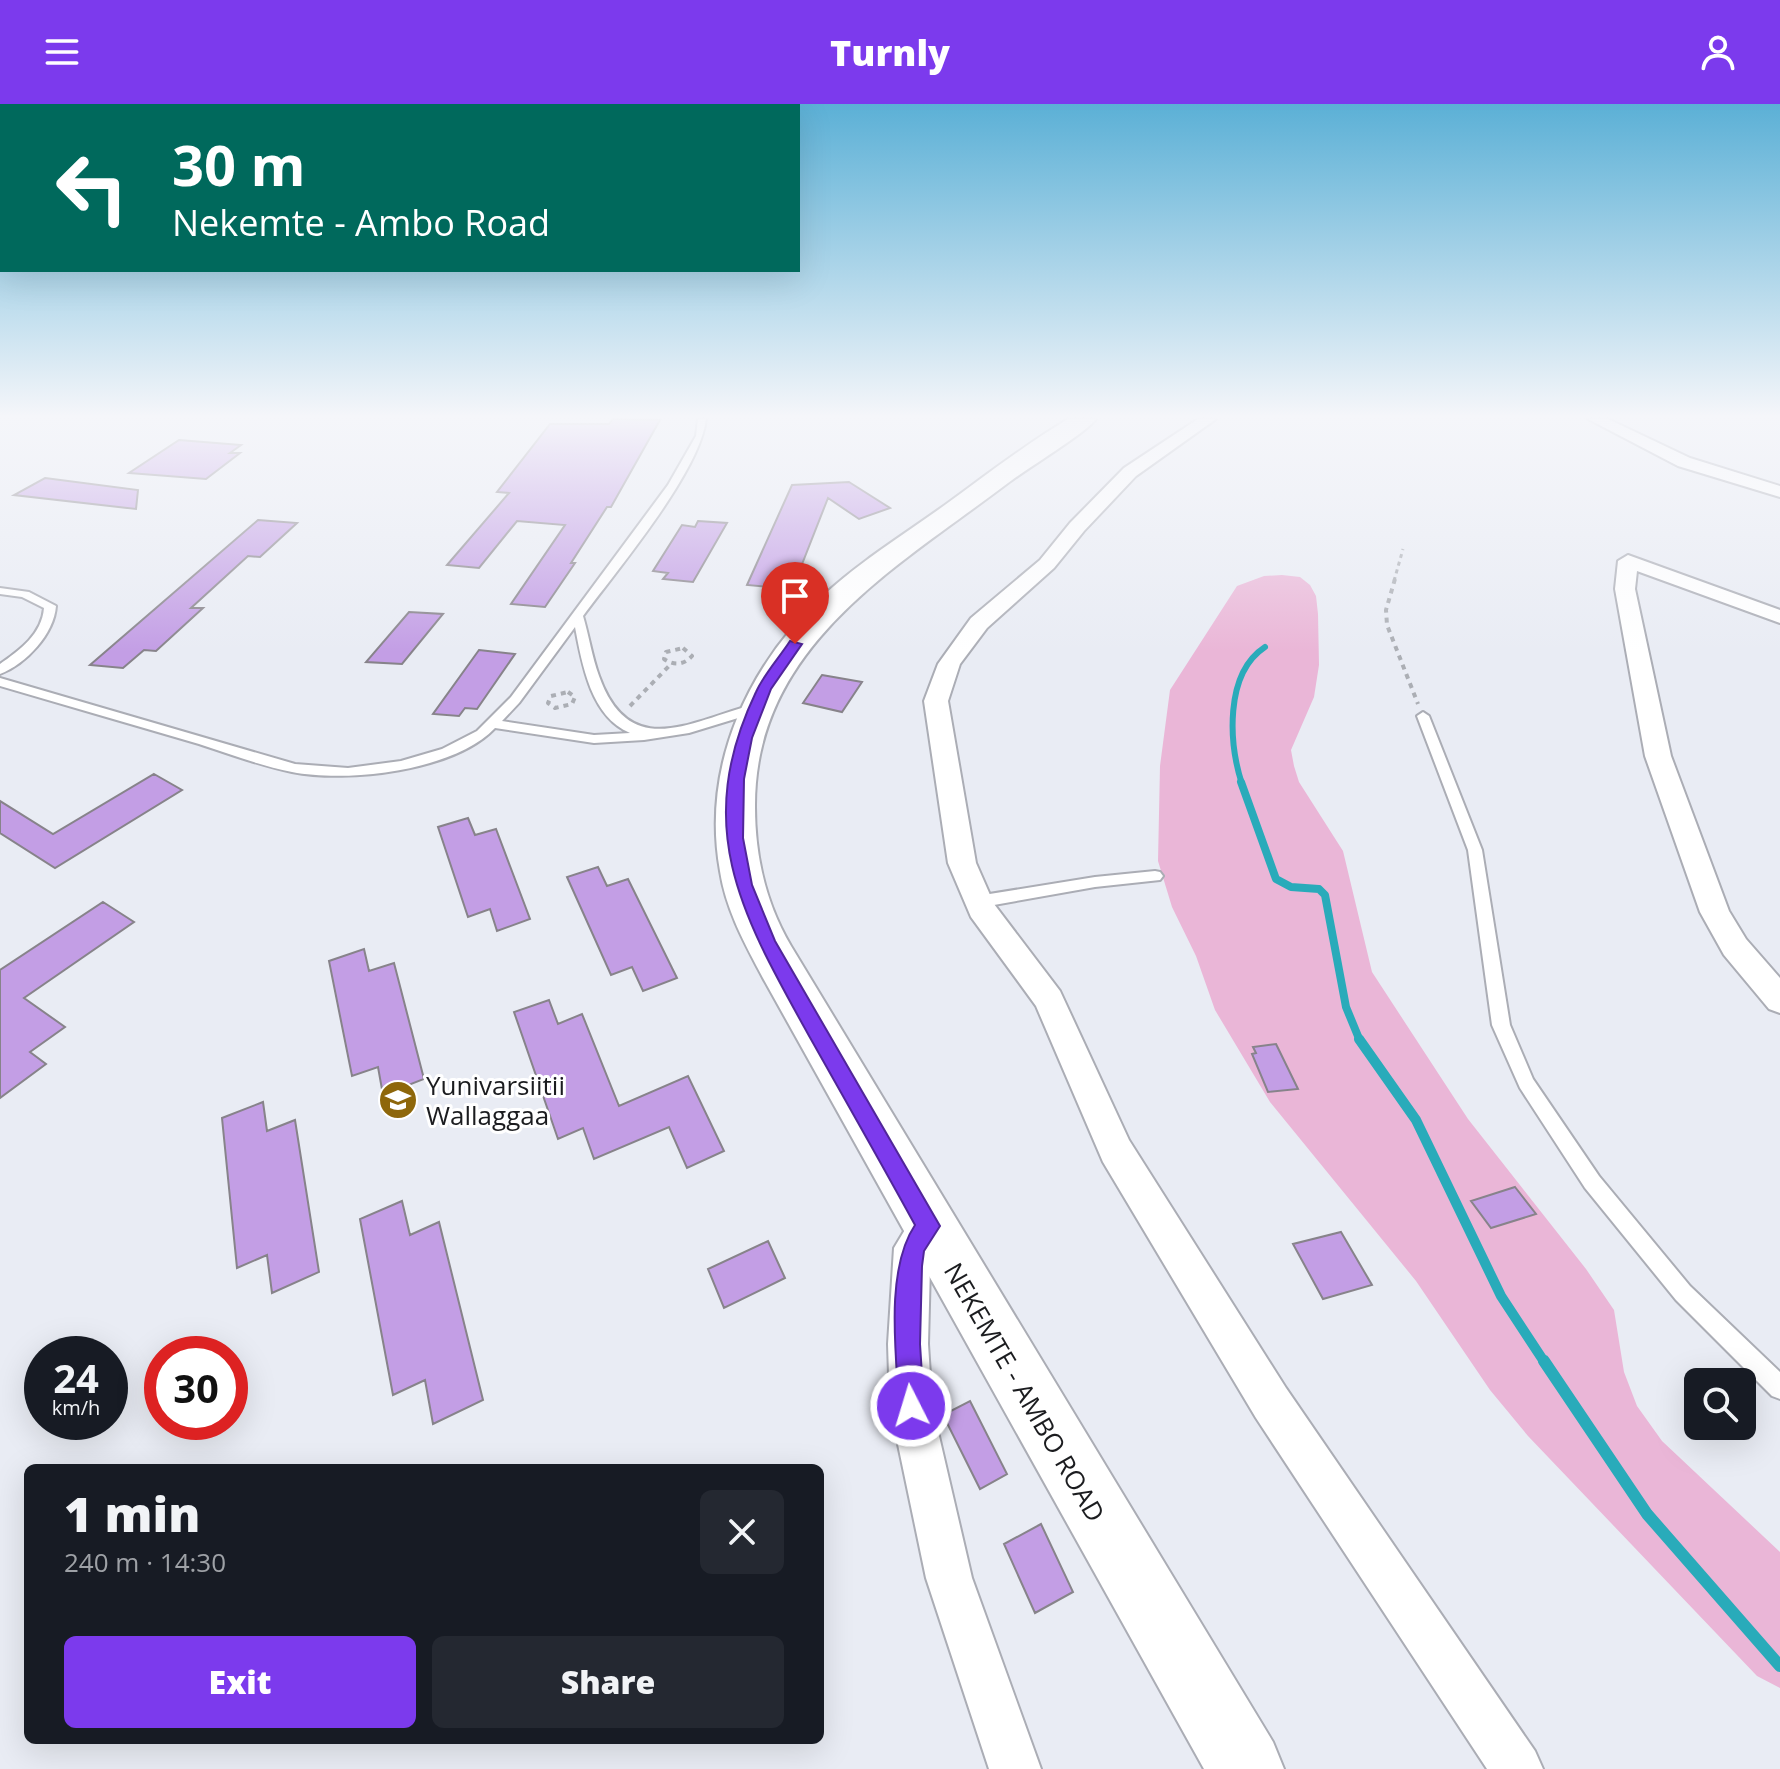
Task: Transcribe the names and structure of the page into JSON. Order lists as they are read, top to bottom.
{
  "streets": {
    "highway": ["NEKEMTE - AMBO ROAD"]
  },
  "places": {
    "school or university": ["Yunivarsiitii Wallaggaa"]
  },
  "page": {
    "header": "Turnly",
    "turn": ["30 m", "Nekemte - Ambo Road"],
    "speed": "24 km/h",
    "limit": "30",
    "heading": ["1 min", "240 m · 14:30"],
    "buttons": ["Exit", "Share"]
  }
}
